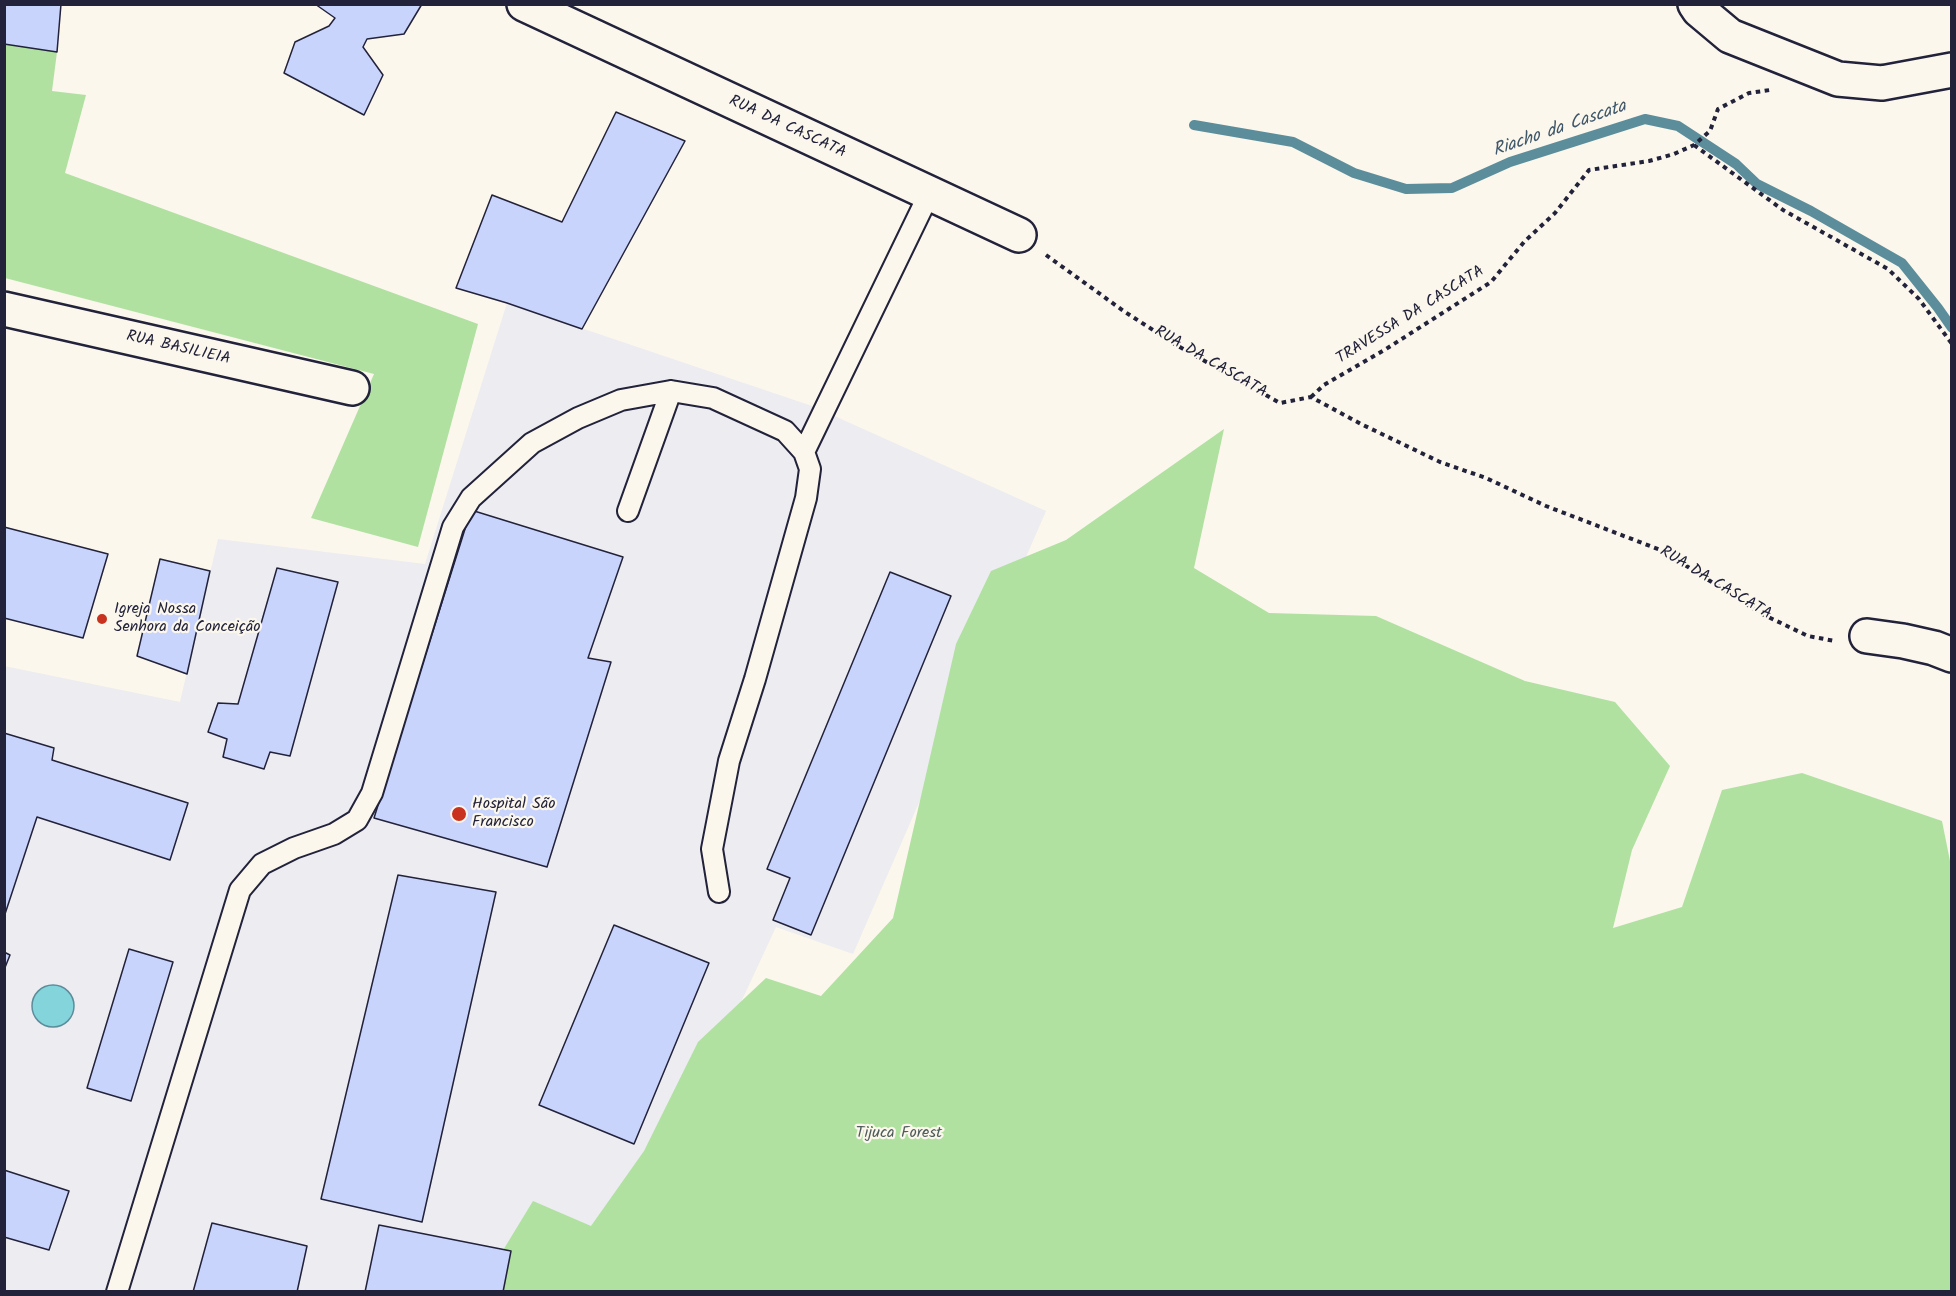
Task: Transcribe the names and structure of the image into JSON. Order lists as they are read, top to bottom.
{
  "streets": {
    "street": ["RUA DA CASCATA", "RUA BASILIEIA"],
    "path": ["TRAVESSA DA CASCATA"]
  },
  "crossings": [
    ["RUA DA CASCATA", "TRAVESSA DA CASCATA"]
  ],
  "water": ["Riacho da Cascata"],
  "parks": ["Tijuca Forest"],
  "places": ["Igreja Nossa Senhora da Conceição", "Hospital São Francisco"]
}
